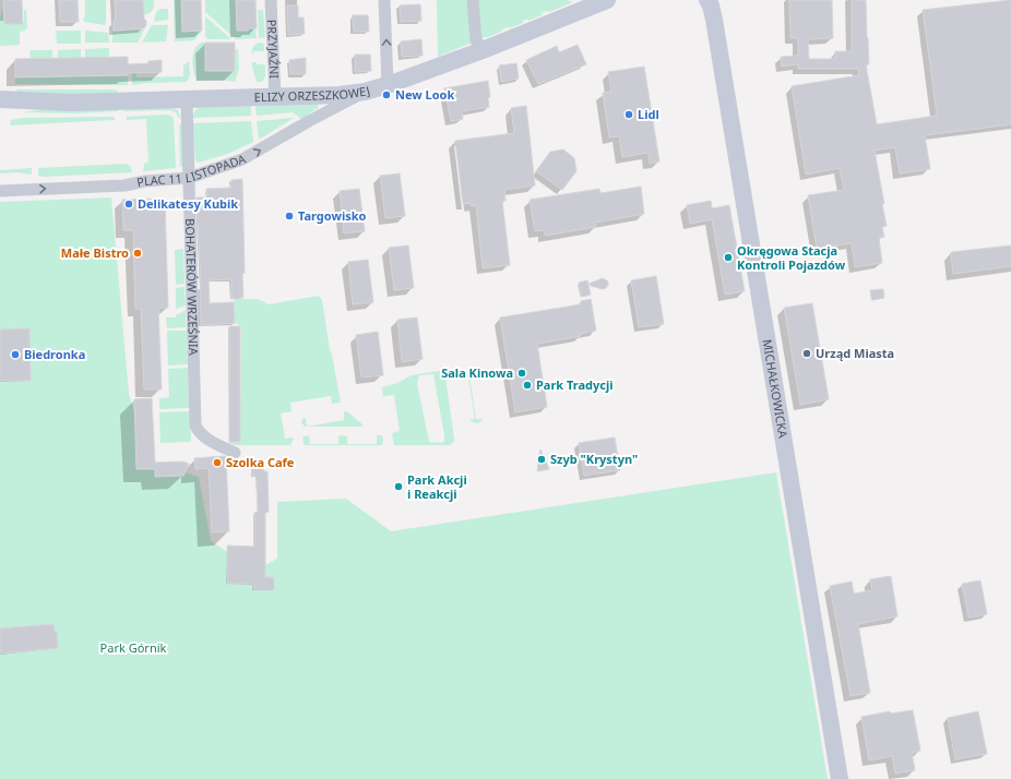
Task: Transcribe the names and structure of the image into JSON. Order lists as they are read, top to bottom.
{
  "streets": {
    "street": [
      "PRZYJAŹNI",
      "ELIZY ORZESZKOWEJ",
      "PLAC 11 LISTOPADA",
      "BOHATERÓW WRZEŚNIA",
      "MICHAŁKOWICKA"
    ]
  },
  "crossings": [
    ["PRZYJAŹNI", "ELIZY ORZESZKOWEJ"],
    ["ELIZY ORZESZKOWEJ", "PLAC 11 LISTOPADA"],
    ["ELIZY ORZESZKOWEJ", "BOHATERÓW WRZEŚNIA"],
    ["PLAC 11 LISTOPADA", "BOHATERÓW WRZEŚNIA"]
  ],
  "one_way": ["PLAC 11 LISTOPADA"],
  "parks": ["Park Górnik"],
  "places": [
    "New Look",
    "Lidl",
    "Delikatesy Kubik",
    "Targowisko",
    "Małe Bistro",
    "Okręgowa Stacja Kontroli Pojazdów",
    "Urząd Miasta",
    "Biedronka",
    "Sala Kinowa",
    "Park Tradycji",
    "Szyb \"Krystyn\"",
    "Szolka Cafe",
    "Park Akcji i Reakcji"
  ]
}
